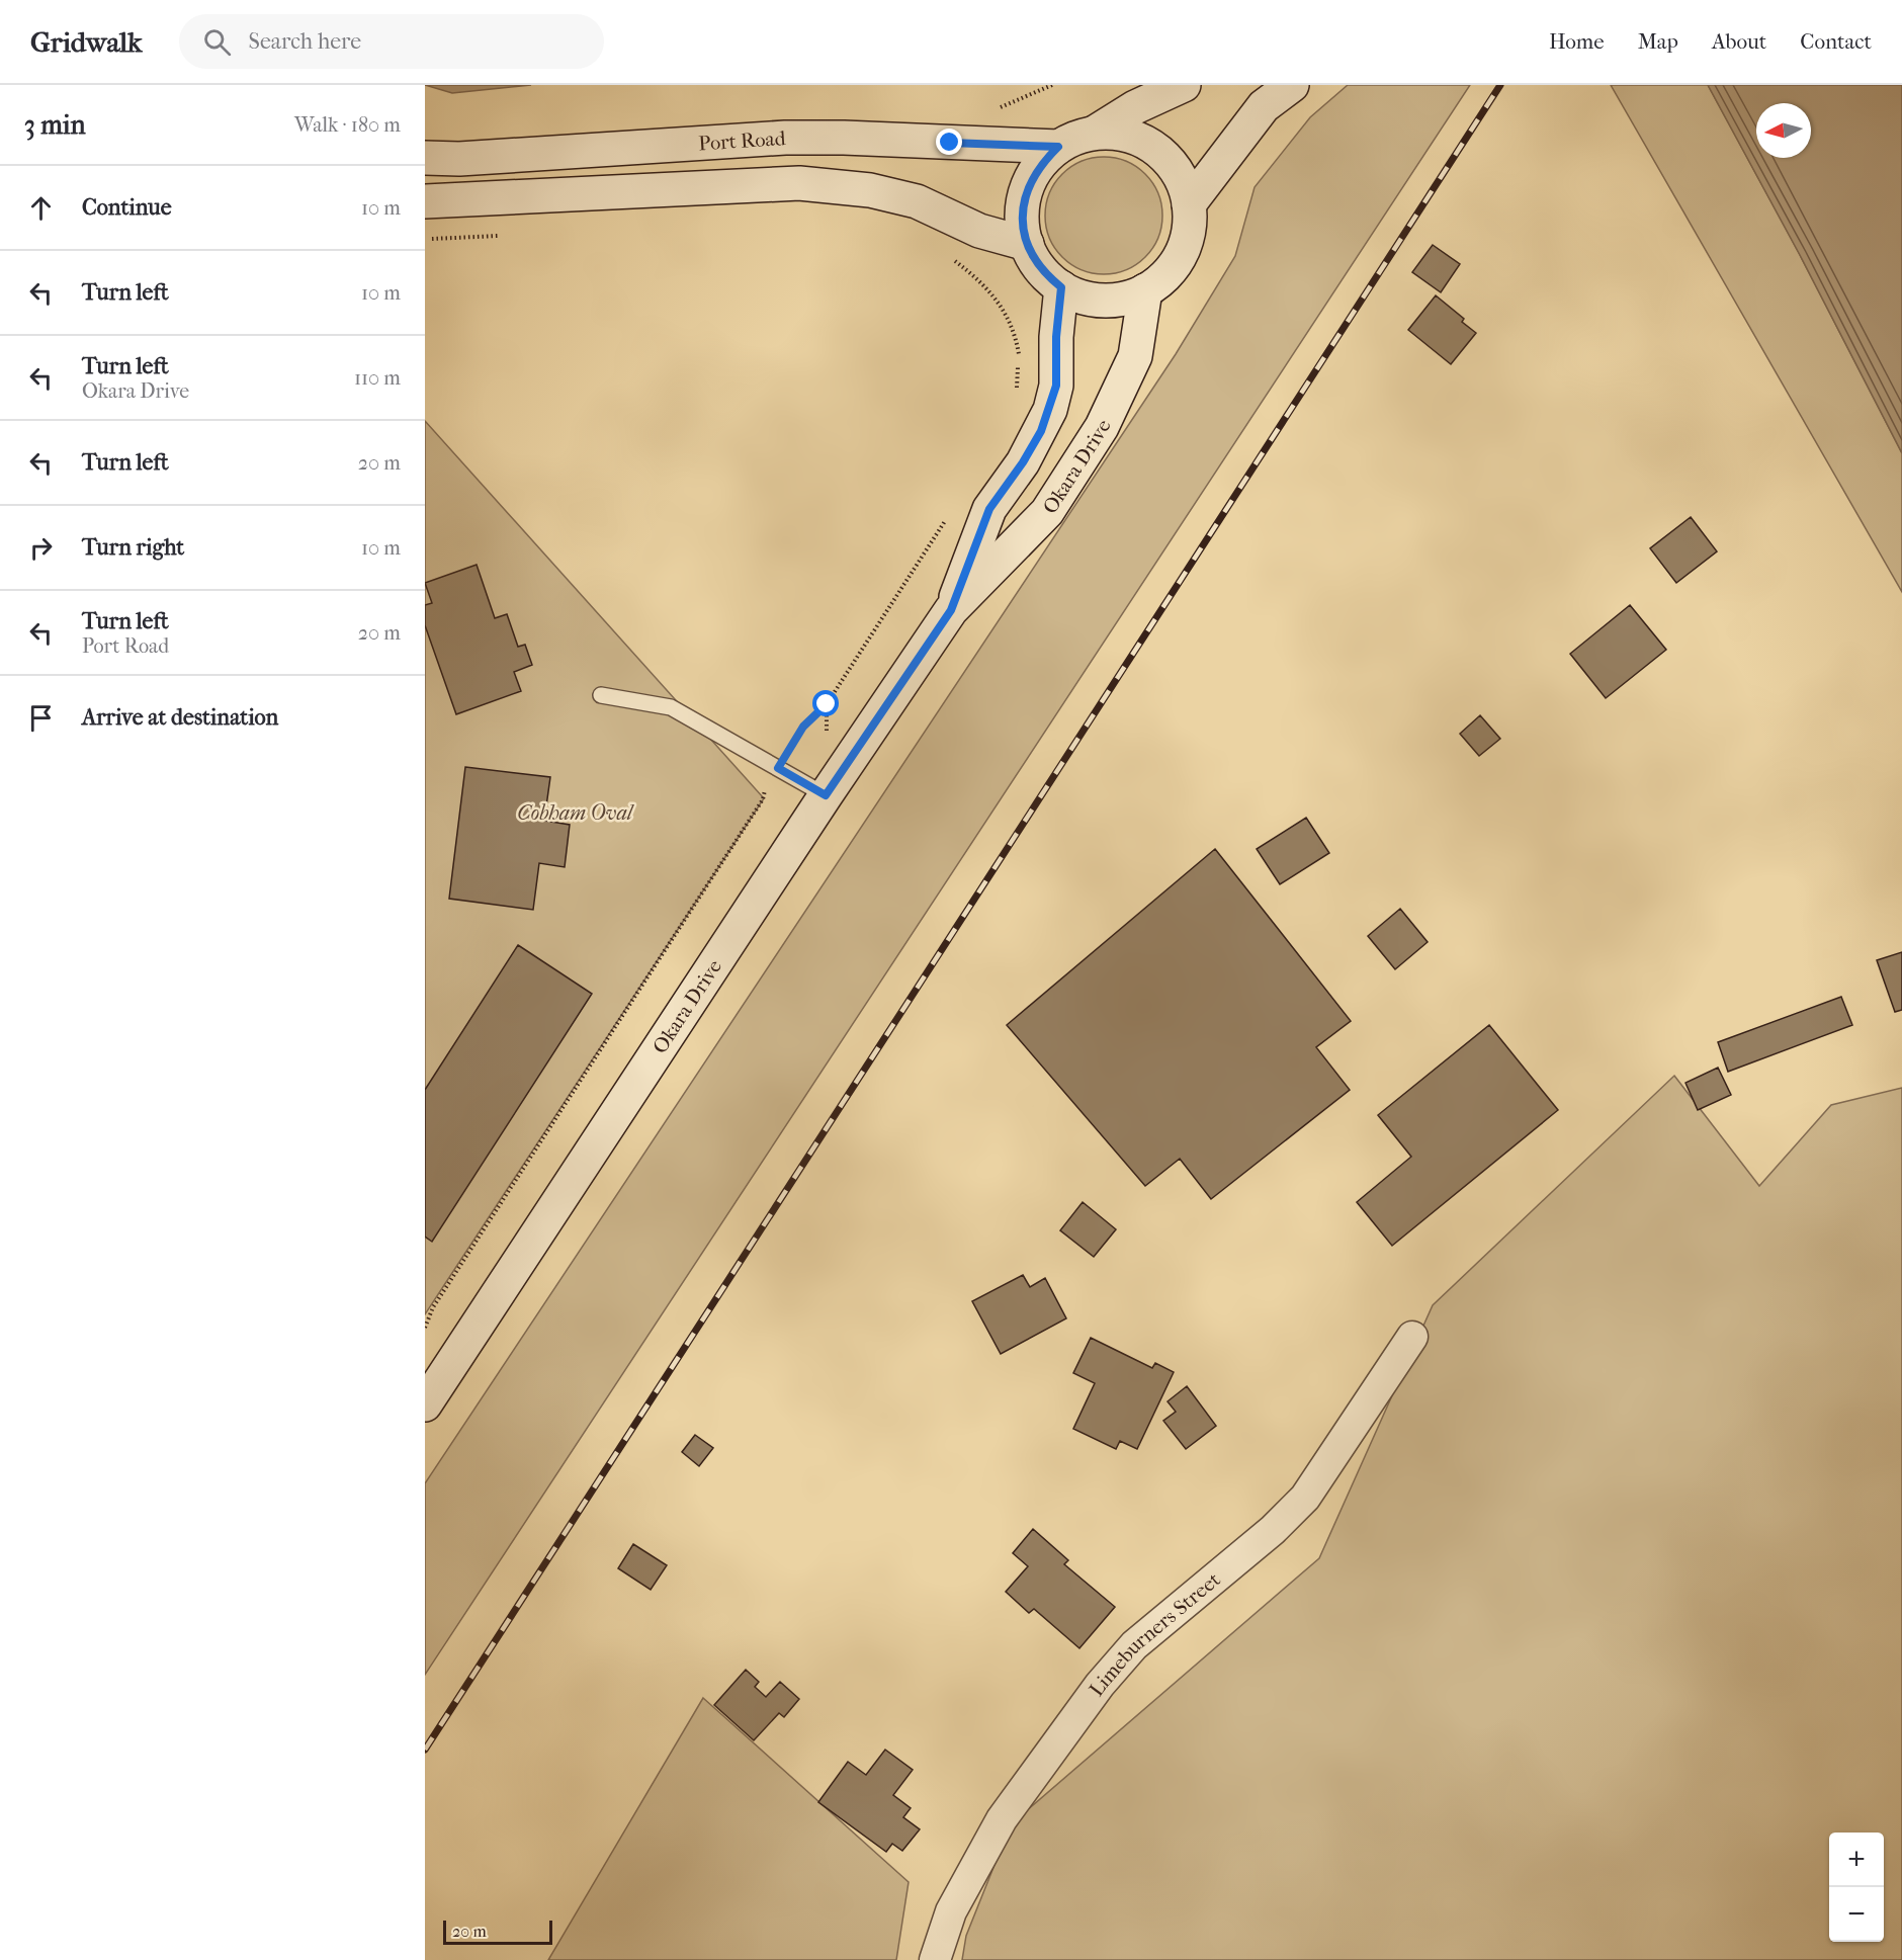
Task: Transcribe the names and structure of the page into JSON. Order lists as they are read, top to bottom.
{
  "streets": {
    "main road": ["Port Road", "Okara Drive"],
    "street": ["Limeburners Street"]
  },
  "crossings": [
    ["Port Road", "Okara Drive"]
  ],
  "parks": ["Cobham Oval"],
  "scale_bar": "20 m",
  "north": "left",
  "page": {
    "header": "Gridwalk",
    "search": "Search here",
    "nav": [
      "Home",
      "Map",
      "About",
      "Contact"
    ],
    "heading": ["3 min", "Walk · 180 m"],
    "list": [
      ["Continue", "10 m"],
      ["Turn left", "10 m"],
      ["Turn left", "Okara Drive", "110 m"],
      ["Turn left", "20 m"],
      ["Turn right", "10 m"],
      ["Turn left", "Port Road", "20 m"],
      "Arrive at destination"
    ],
    "map_buttons": ["+", "−"],
    "scale": "20 m"
  }
}
